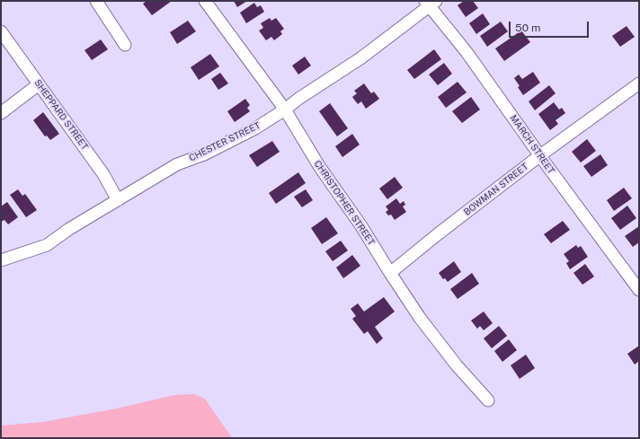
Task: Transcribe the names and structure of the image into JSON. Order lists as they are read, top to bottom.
{
  "streets": {
    "street": [
      "SHEPPARD STREET",
      "CHESTER STREET",
      "MARCH STREET",
      "BOWMAN STREET",
      "CHRISTOPHER STREET"
    ]
  },
  "crossings": [
    ["SHEPPARD STREET", "CHESTER STREET"],
    ["CHESTER STREET", "MARCH STREET"],
    ["CHESTER STREET", "CHRISTOPHER STREET"],
    ["MARCH STREET", "BOWMAN STREET"],
    ["BOWMAN STREET", "CHRISTOPHER STREET"]
  ],
  "scale_bar": "50 m"
}
